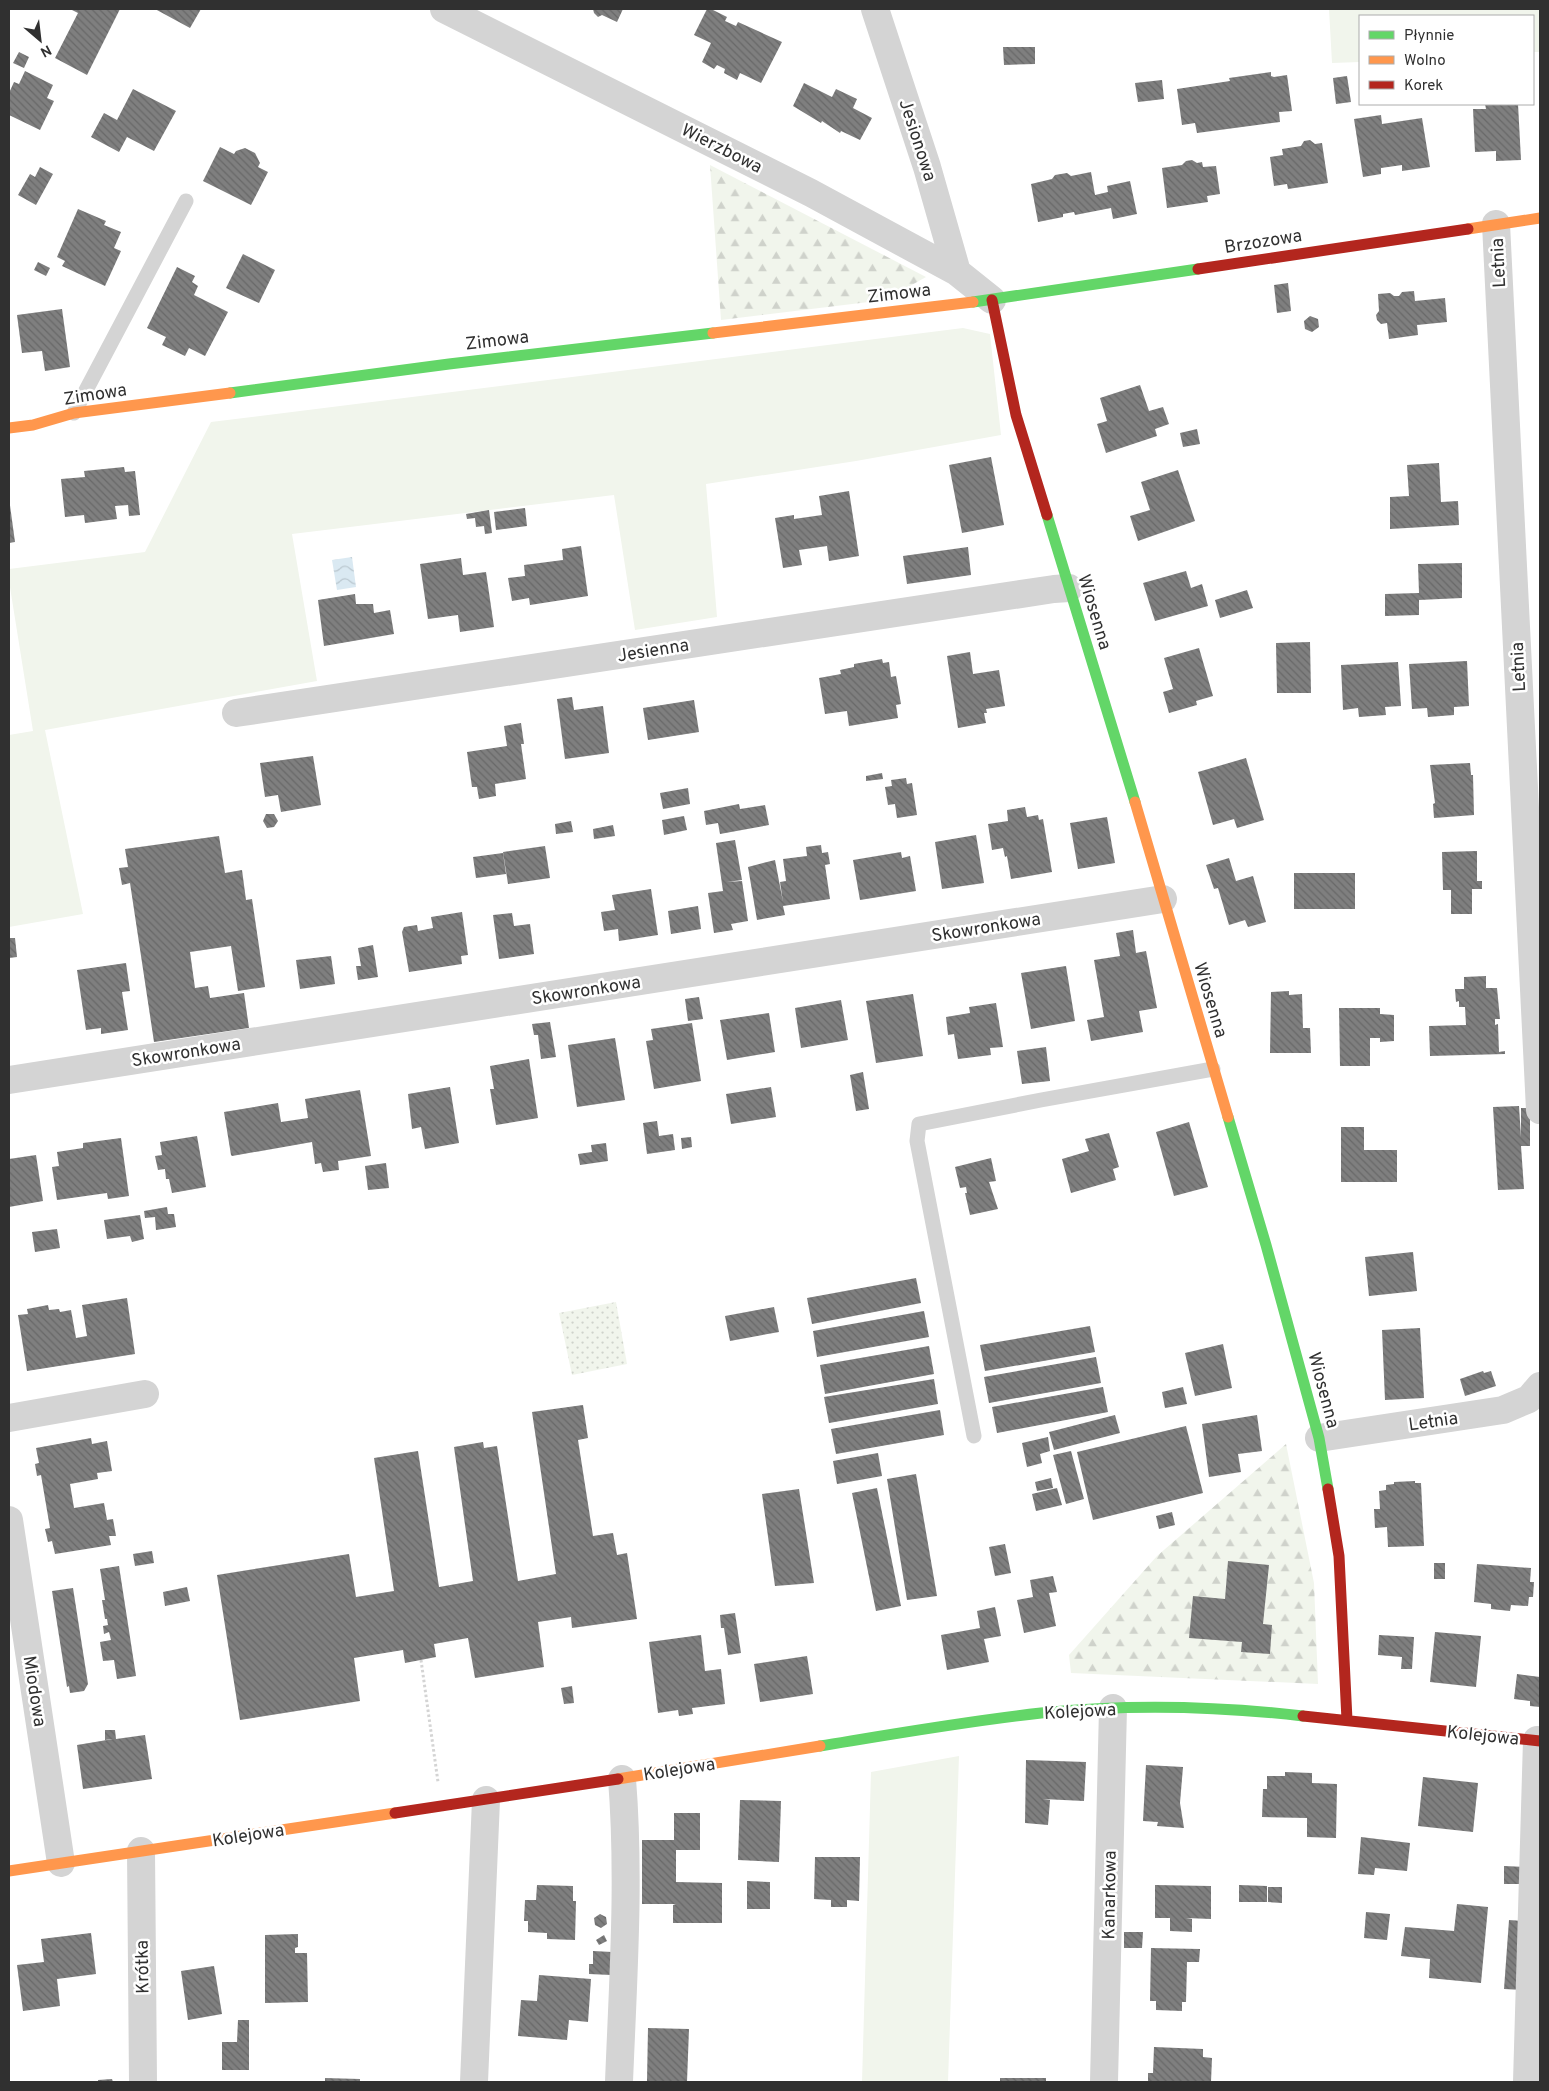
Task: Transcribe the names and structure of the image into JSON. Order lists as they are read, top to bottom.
{
  "streets": {
    "street": [
      "Jesionowa",
      "Wierzbowa",
      "Brzozowa",
      "Letnia",
      "Zimowa",
      "Wiosenna",
      "Jesienna",
      "Skowronkowa",
      "Miodowa",
      "Kolejowa",
      "Kanarkowa",
      "Krótka"
    ]
  },
  "crossings": [
    ["Jesionowa", "Wierzbowa"],
    ["Wierzbowa", "Brzozowa"],
    ["Wierzbowa", "Zimowa"],
    ["Wierzbowa", "Wiosenna"],
    ["Brzozowa", "Letnia"],
    ["Brzozowa", "Zimowa"],
    ["Brzozowa", "Wiosenna"],
    ["Letnia", "Wiosenna"],
    ["Zimowa", "Wiosenna"],
    ["Wiosenna", "Jesienna"],
    ["Wiosenna", "Skowronkowa"],
    ["Wiosenna", "Kolejowa"],
    ["Miodowa", "Kolejowa"],
    ["Kolejowa", "Kanarkowa"],
    ["Kolejowa", "Krótka"]
  ],
  "legend": ["Płynnie", "Wolno", "Korek"],
  "north": "bottom right"
}
